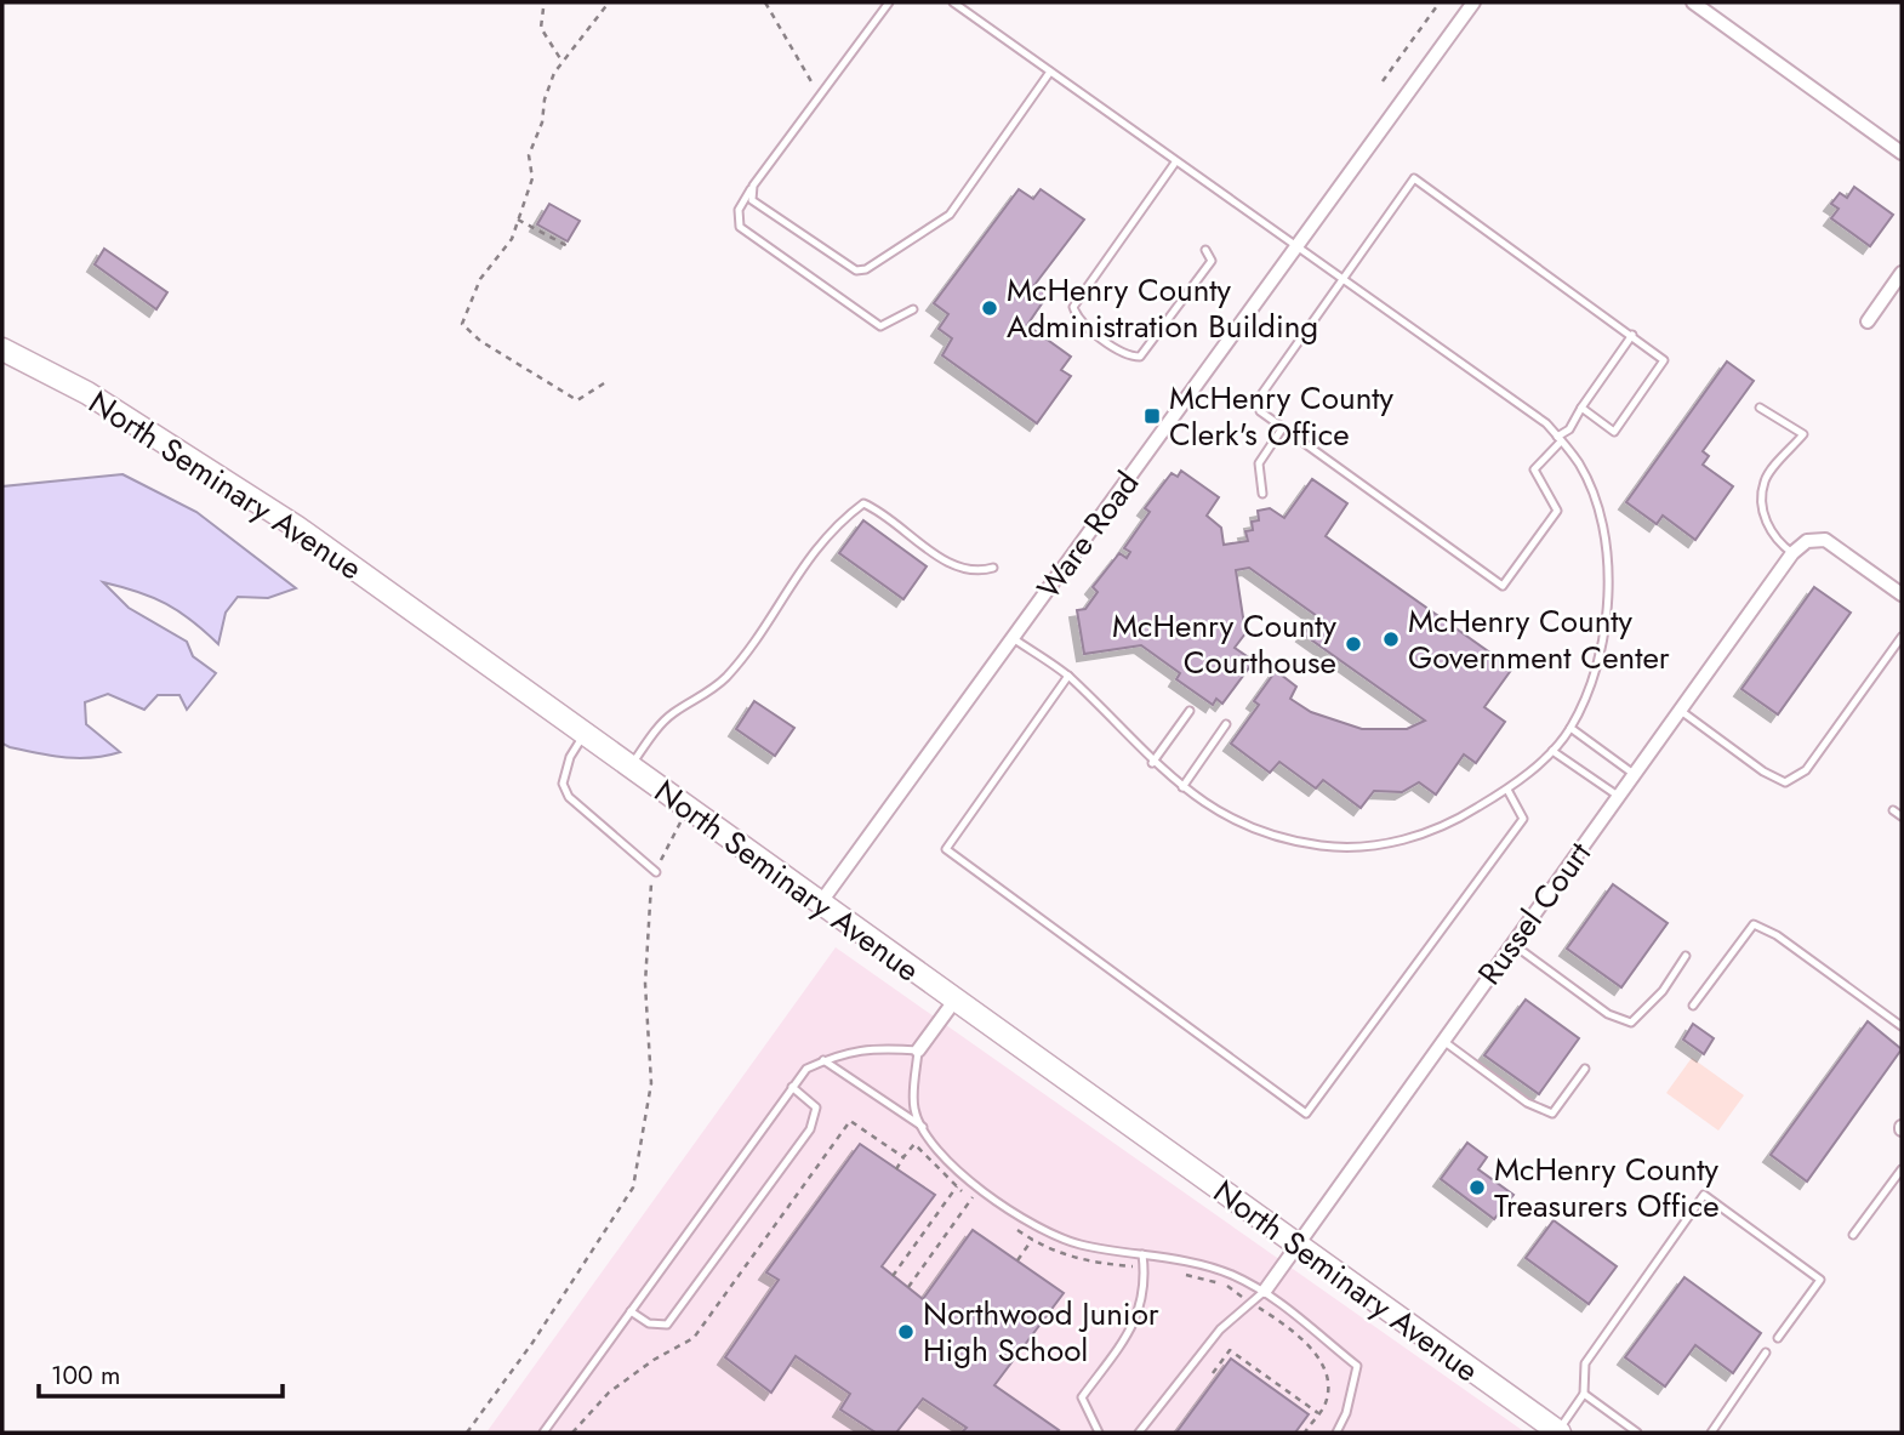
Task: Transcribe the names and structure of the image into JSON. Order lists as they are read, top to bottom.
{
  "streets": {
    "main road": ["North Seminary Avenue"],
    "street": ["Ware Road", "Russel Court"]
  },
  "crossings": [
    ["North Seminary Avenue", "Ware Road"],
    ["North Seminary Avenue", "Russel Court"]
  ],
  "places": {
    "other": [
      "McHenry County Administration Building",
      "McHenry County Government Center",
      "McHenry County Courthouse",
      "McHenry County Treasurers Office",
      "Northwood Junior High School"
    ],
    "transit": ["McHenry County Clerk's Office"]
  },
  "scale_bar": "100 m"
}
